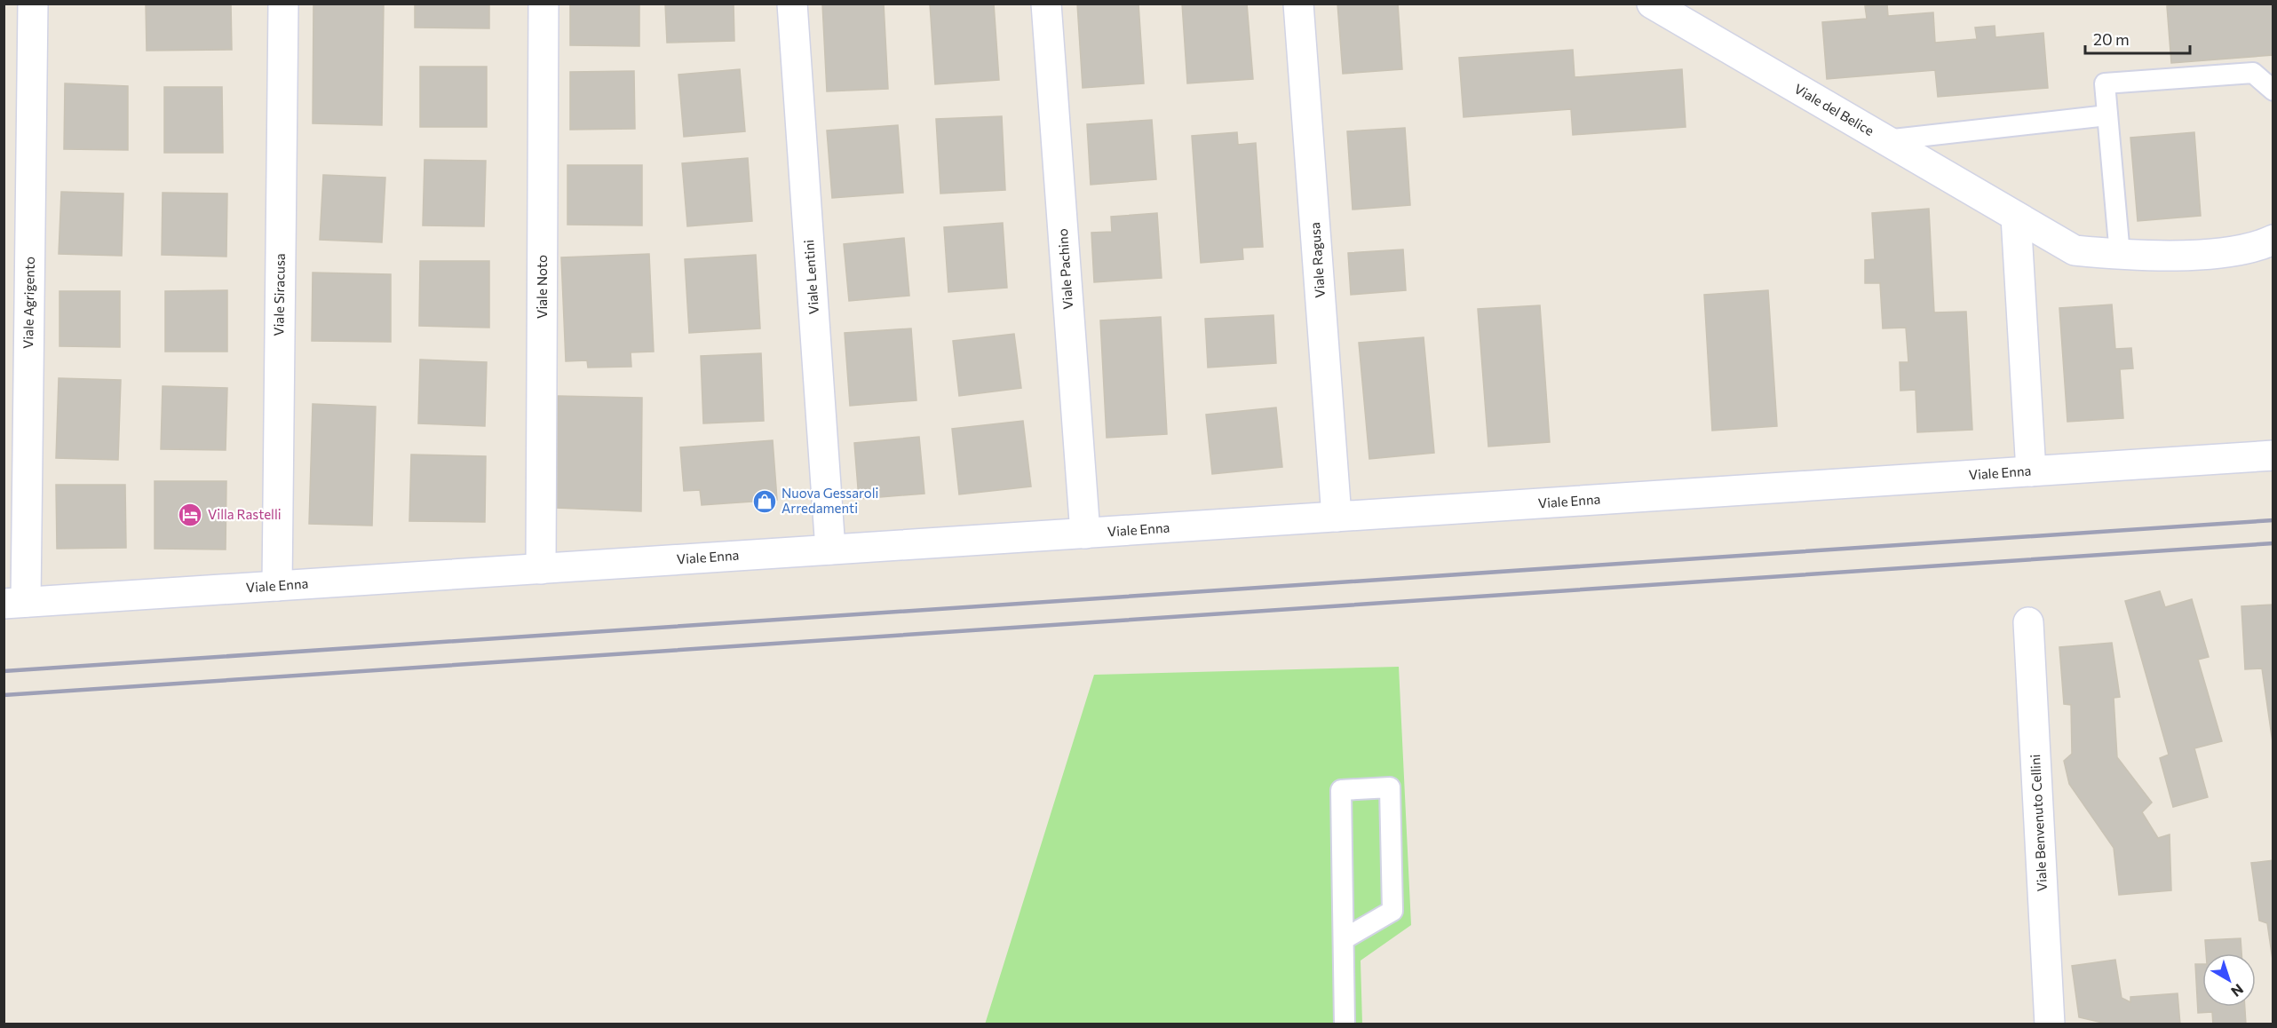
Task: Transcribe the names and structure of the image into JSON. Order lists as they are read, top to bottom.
{
  "streets": {
    "street": [
      "Viale del Belice",
      "Viale Ragusa",
      "Viale Pachino",
      "Viale Lentini",
      "Viale Noto",
      "Viale Siracusa",
      "Viale Agrigento",
      "Viale Enna",
      "Viale Benvenuto Cellini"
    ]
  },
  "crossings": [
    ["Viale Ragusa", "Viale Enna"],
    ["Viale Pachino", "Viale Enna"],
    ["Viale Lentini", "Viale Enna"],
    ["Viale Noto", "Viale Enna"],
    ["Viale Siracusa", "Viale Enna"],
    ["Viale Agrigento", "Viale Enna"]
  ],
  "places": {
    "shop": ["Nuova Gessaroli Arredamenti"],
    "hotel": ["Villa Rastelli"]
  },
  "scale_bar": "20 m",
  "north": "bottom right"
}
